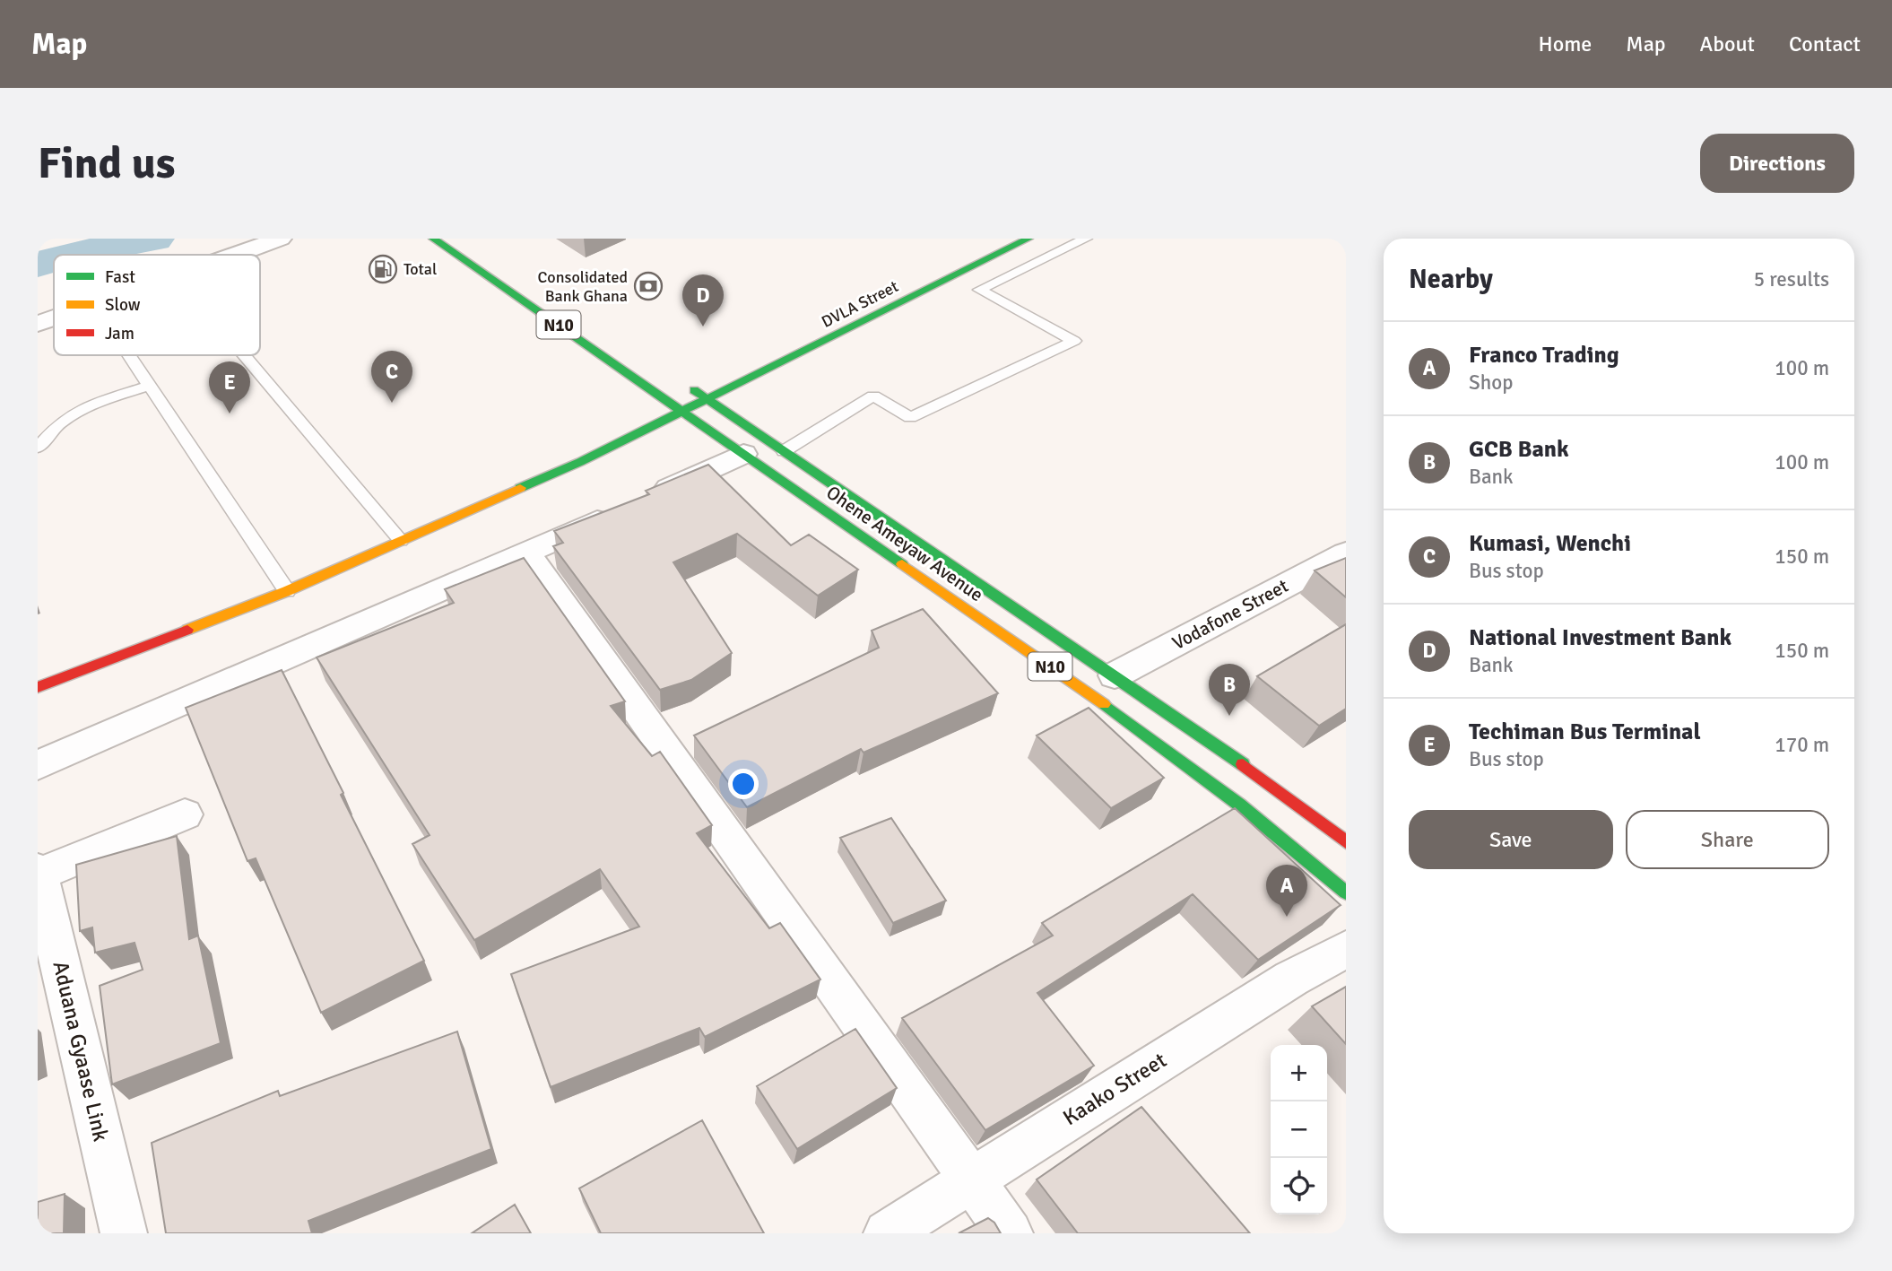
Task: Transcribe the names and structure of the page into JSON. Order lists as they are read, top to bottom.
{
  "streets": {
    "main road": ["DVLA Street", "N10", "Ohene Ameyaw Avenue"],
    "street": ["Vodafone Street", "Aduana Gyaase Link", "Kaako Street"]
  },
  "crossings": [
    ["DVLA Street", "Ohene Ameyaw Avenue"],
    ["Ohene Ameyaw Avenue", "Vodafone Street"]
  ],
  "places": {
    "fuel station": ["Total"],
    "bank": ["Consolidated Bank Ghana"]
  },
  "legend": ["Fast", "Slow", "Jam"],
  "page": {
    "header": "Map",
    "nav": [
      "Home",
      "Map",
      "About",
      "Contact"
    ],
    "buttons": [
      "Directions",
      ["Save", "Share"]
    ],
    "title": "Find us",
    "heading": ["Nearby", "5 results"],
    "pins": [
      "D",
      "C",
      "E",
      "B",
      "A"
    ],
    "list": [
      {
        "mark": "A",
        "name": "Franco Trading",
        "note": "Shop",
        "value": "100 m"
      },
      {
        "mark": "B",
        "name": "GCB Bank",
        "note": "Bank",
        "value": "100 m"
      },
      {
        "mark": "C",
        "name": "Kumasi, Wenchi",
        "note": "Bus stop",
        "value": "150 m"
      },
      {
        "mark": "D",
        "name": "National Investment Bank",
        "note": "Bank",
        "value": "150 m"
      },
      {
        "mark": "E",
        "name": "Techiman Bus Terminal",
        "note": "Bus stop",
        "value": "170 m"
      }
    ],
    "map_buttons": ["+", "−"]
  }
}
